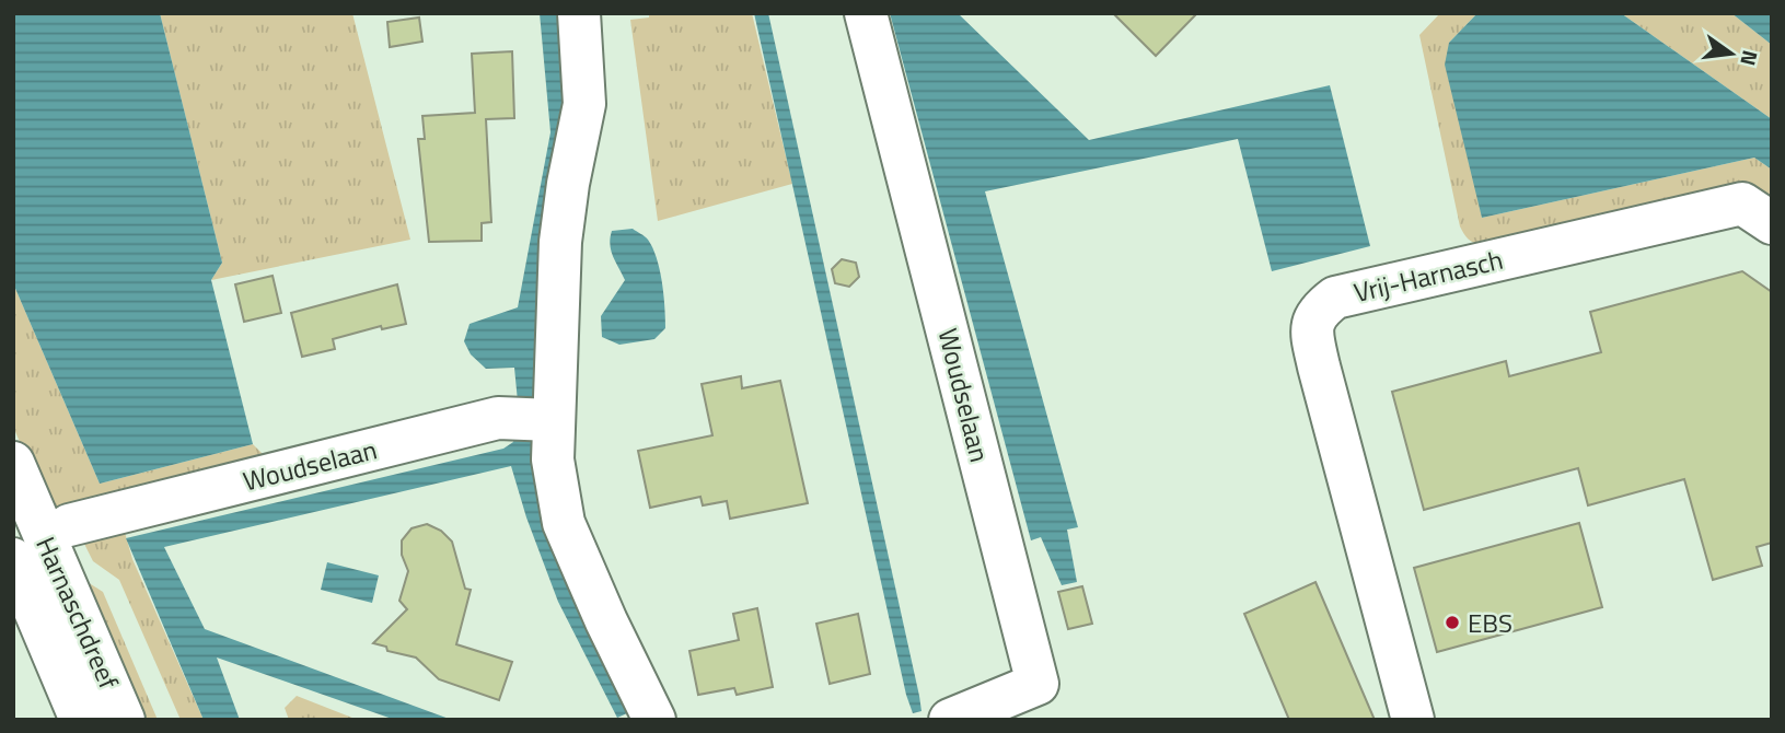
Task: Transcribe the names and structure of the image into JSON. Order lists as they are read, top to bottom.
{
  "streets": {
    "street": ["Vrij-Harnasch", "Woudselaan", "Harnaschdreef"]
  },
  "places": ["EBS"],
  "north": "right"
}
